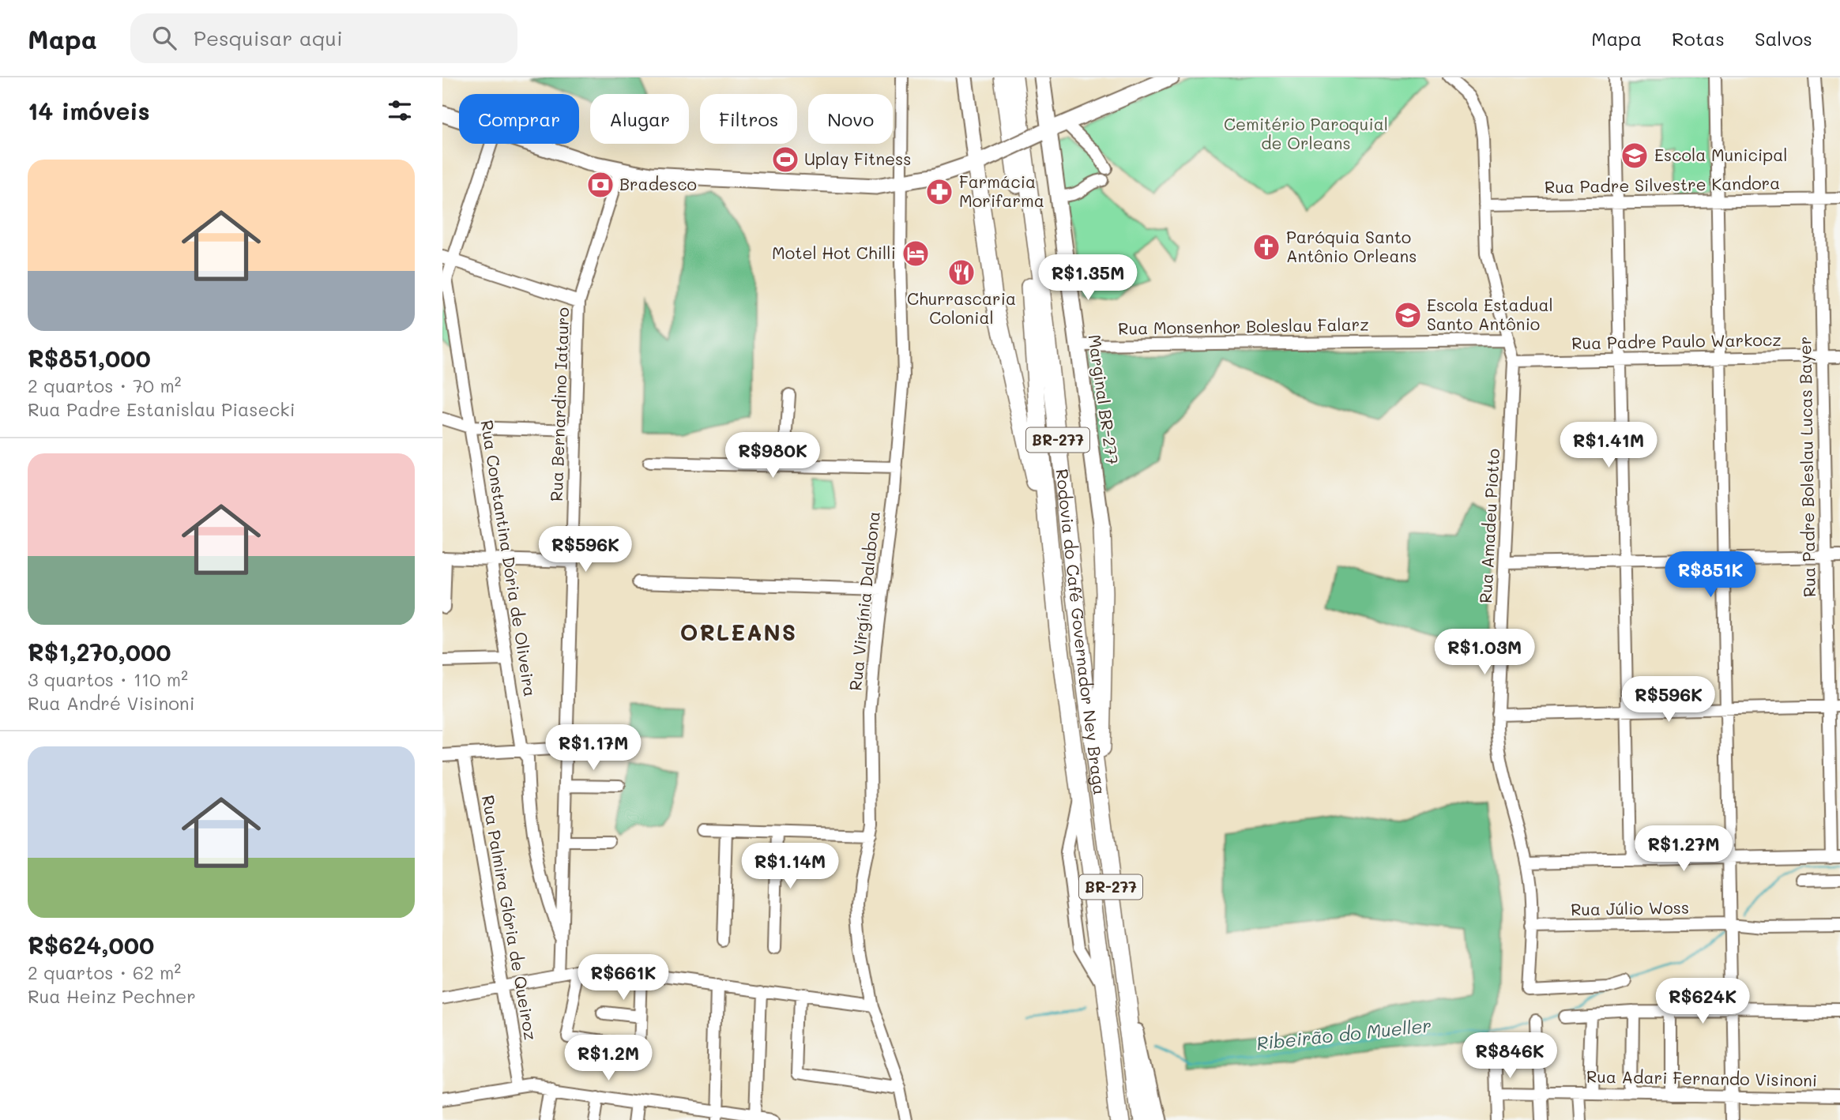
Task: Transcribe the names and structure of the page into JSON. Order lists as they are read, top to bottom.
{
  "streets": {
    "highway": ["BR-277", "Rodovia do Café Governador Ney Braga"],
    "main road": ["Marginal BR-277"],
    "street": [
      "Rua Padre Silvestre Kandora",
      "Rua Monsenhor Boleslau Falarz",
      "Rua Padre Paulo Warkocz",
      "Rua Bernardino Iatauro",
      "Rua Padre Boleslau Lucas Bayer",
      "Rua Amadeu Piotto",
      "Rua Constantina Dória de Oliveira",
      "Rua Virgínia Dalabona",
      "Rua Júlio Woss",
      "Rua Palmira Glória de Queiroz",
      "Rua Adari Fernando Visinoni"
    ]
  },
  "crossings": [
    ["Rua Padre Silvestre Kandora", "Rua Padre Boleslau Lucas Bayer"],
    ["Rua Padre Silvestre Kandora", "Rua Amadeu Piotto"],
    ["Rua Monsenhor Boleslau Falarz", "Marginal BR-277"],
    ["Rua Monsenhor Boleslau Falarz", "Rua Amadeu Piotto"],
    ["Rua Padre Paulo Warkocz", "Rua Padre Boleslau Lucas Bayer"],
    ["Rua Padre Paulo Warkocz", "Rua Amadeu Piotto"],
    ["Rua Bernardino Iatauro", "Rua Constantina Dória de Oliveira"],
    ["Rua Amadeu Piotto", "Rua Júlio Woss"]
  ],
  "districts": ["ORLEANS"],
  "water": ["Ribeirão do Mueller"],
  "parks": ["Cemitério Paroquial de Orleans"],
  "places": {
    "school or university": ["Escola Municipal", "Escola Estadual Santo Antônio"],
    "sports": ["Uplay Fitness"],
    "bank": ["Bradesco"],
    "pharmacy": ["Farmácia Morifarma"],
    "church": ["Paróquia Santo Antônio Orleans"],
    "hotel": ["Motel Hot Chilli"],
    "restaurant": ["Churrascaria Colonial"]
  },
  "page": {
    "header": "Mapa",
    "search": "Pesquisar aqui",
    "nav": ["Mapa", "Rotas", "Salvos"],
    "heading": "14 imóveis",
    "chip": [
      "Comprar",
      "Alugar",
      "Filtros",
      "Novo"
    ],
    "list": [
      {
        "name": "R$851,000",
        "note": "2 quartos · 70 m² · Rua Padre Estanislau Piasecki"
      },
      {
        "name": "R$1,270,000",
        "note": "3 quartos · 110 m² · Rua André Visinoni"
      },
      {
        "name": "R$624,000",
        "note": "2 quartos · 62 m² · Rua Heinz Pechner"
      }
    ],
    "price": [
      "R$1.35M",
      "R$1.41M",
      "R$980K",
      "R$596K",
      "R$851K",
      "R$1.03M",
      "R$596K",
      "R$1.17M",
      "R$1.27M",
      "R$1.14M",
      "R$661K",
      "R$624K",
      "R$846K",
      "R$1.2M"
    ]
  }
}
